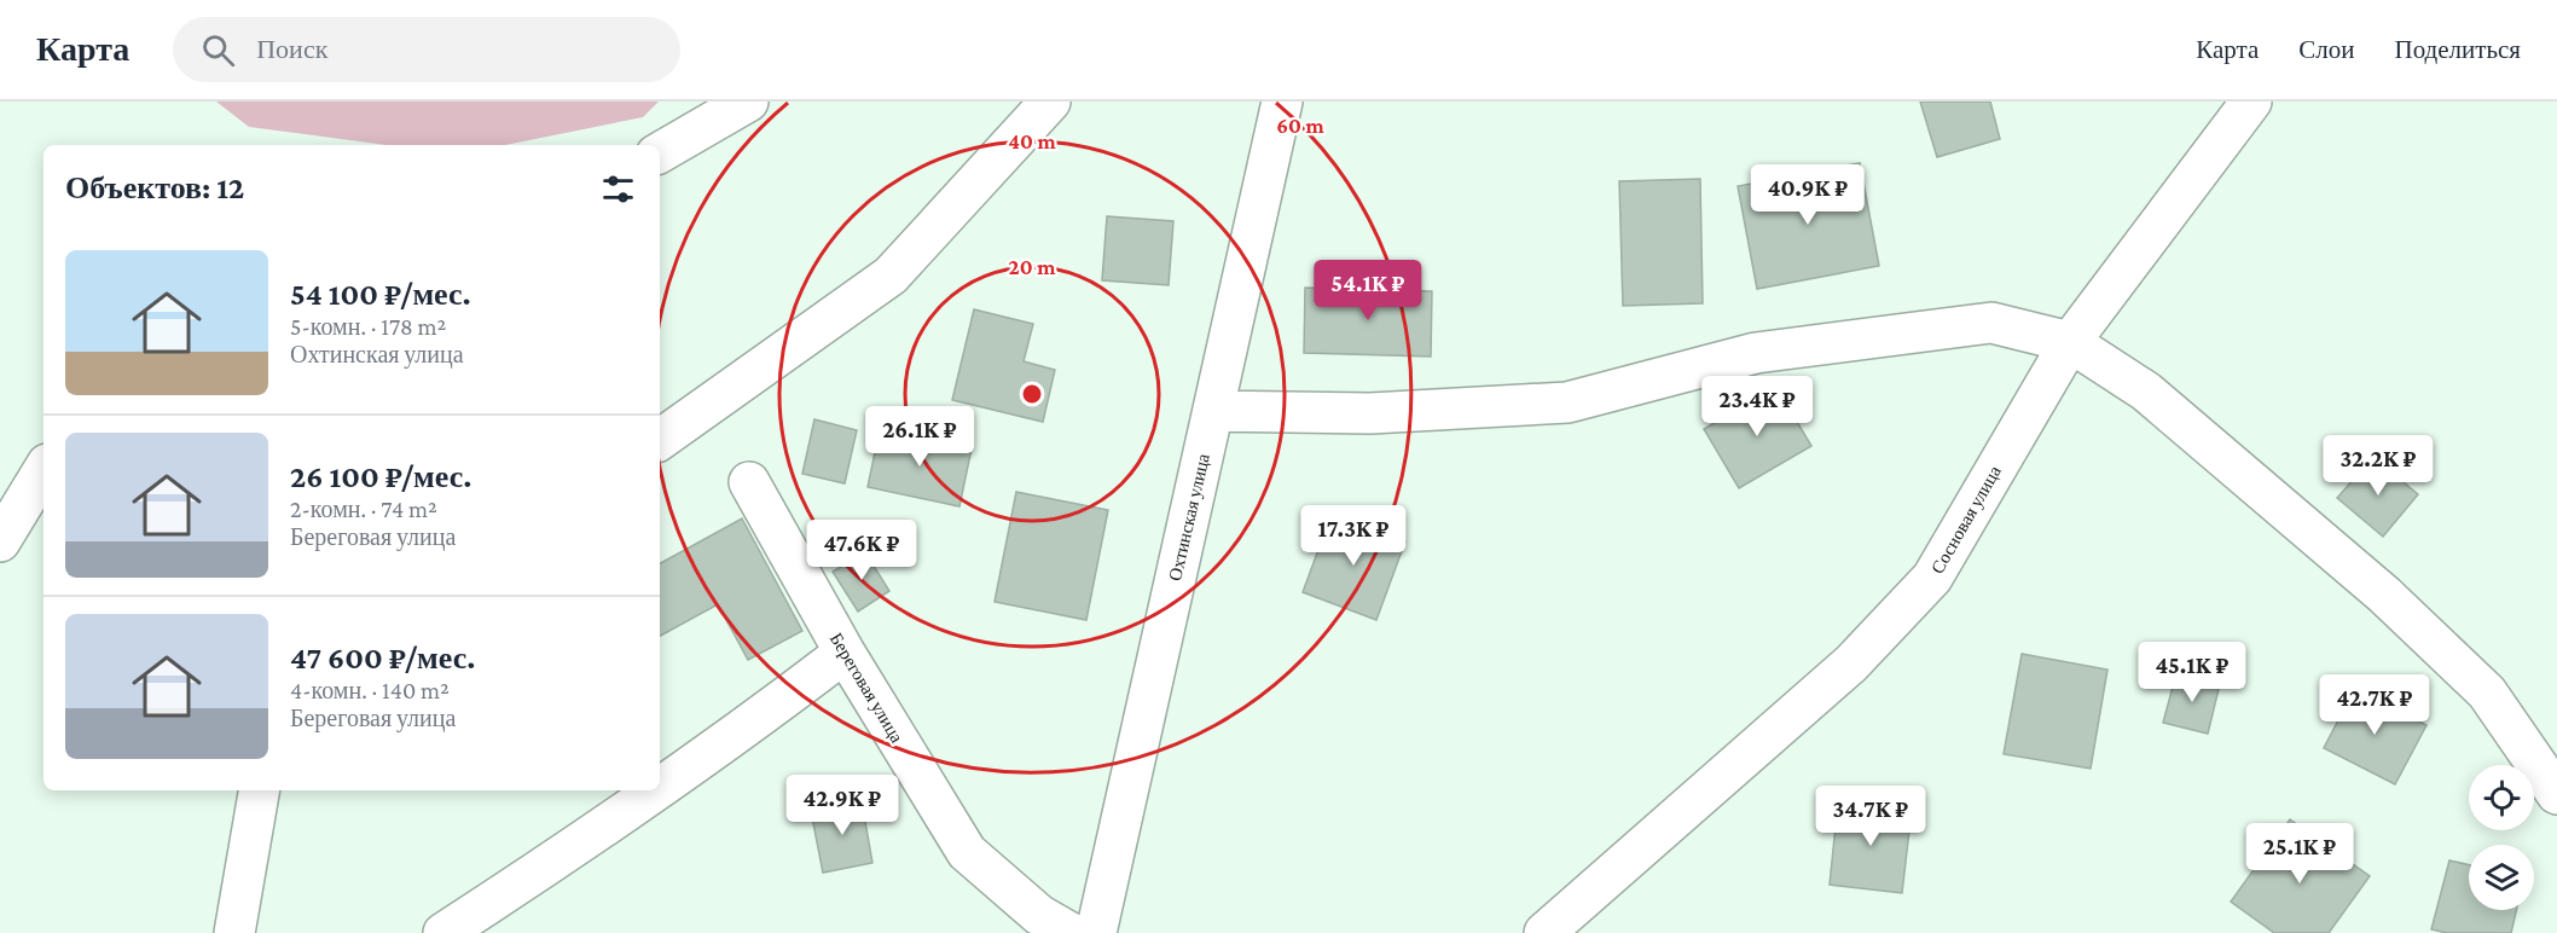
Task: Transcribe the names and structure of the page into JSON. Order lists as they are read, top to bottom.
{
  "streets": {
    "street": ["Охтинская улица", "Сосновая улица", "Береговая улица"]
  },
  "page": {
    "header": "Карта",
    "search": "Поиск",
    "nav": ["Карта", "Слои", "Поделиться"],
    "heading": "Объектов: 12",
    "price": [
      "40.9K ₽",
      "54.1K ₽",
      "23.4K ₽",
      "26.1K ₽",
      "32.2K ₽",
      "17.3K ₽",
      "47.6K ₽",
      "45.1K ₽",
      "42.7K ₽",
      "42.9K ₽",
      "34.7K ₽",
      "25.1K ₽"
    ],
    "list": [
      {
        "name": "54 100 ₽/мес.",
        "note": "5-комн. · 178 m² · Охтинская улица"
      },
      {
        "name": "26 100 ₽/мес.",
        "note": "2-комн. · 74 m² · Береговая улица"
      },
      {
        "name": "47 600 ₽/мес.",
        "note": "4-комн. · 140 m² · Береговая улица"
      }
    ]
  },
  "rings": ["60 m", "40 m", "20 m"]
}
